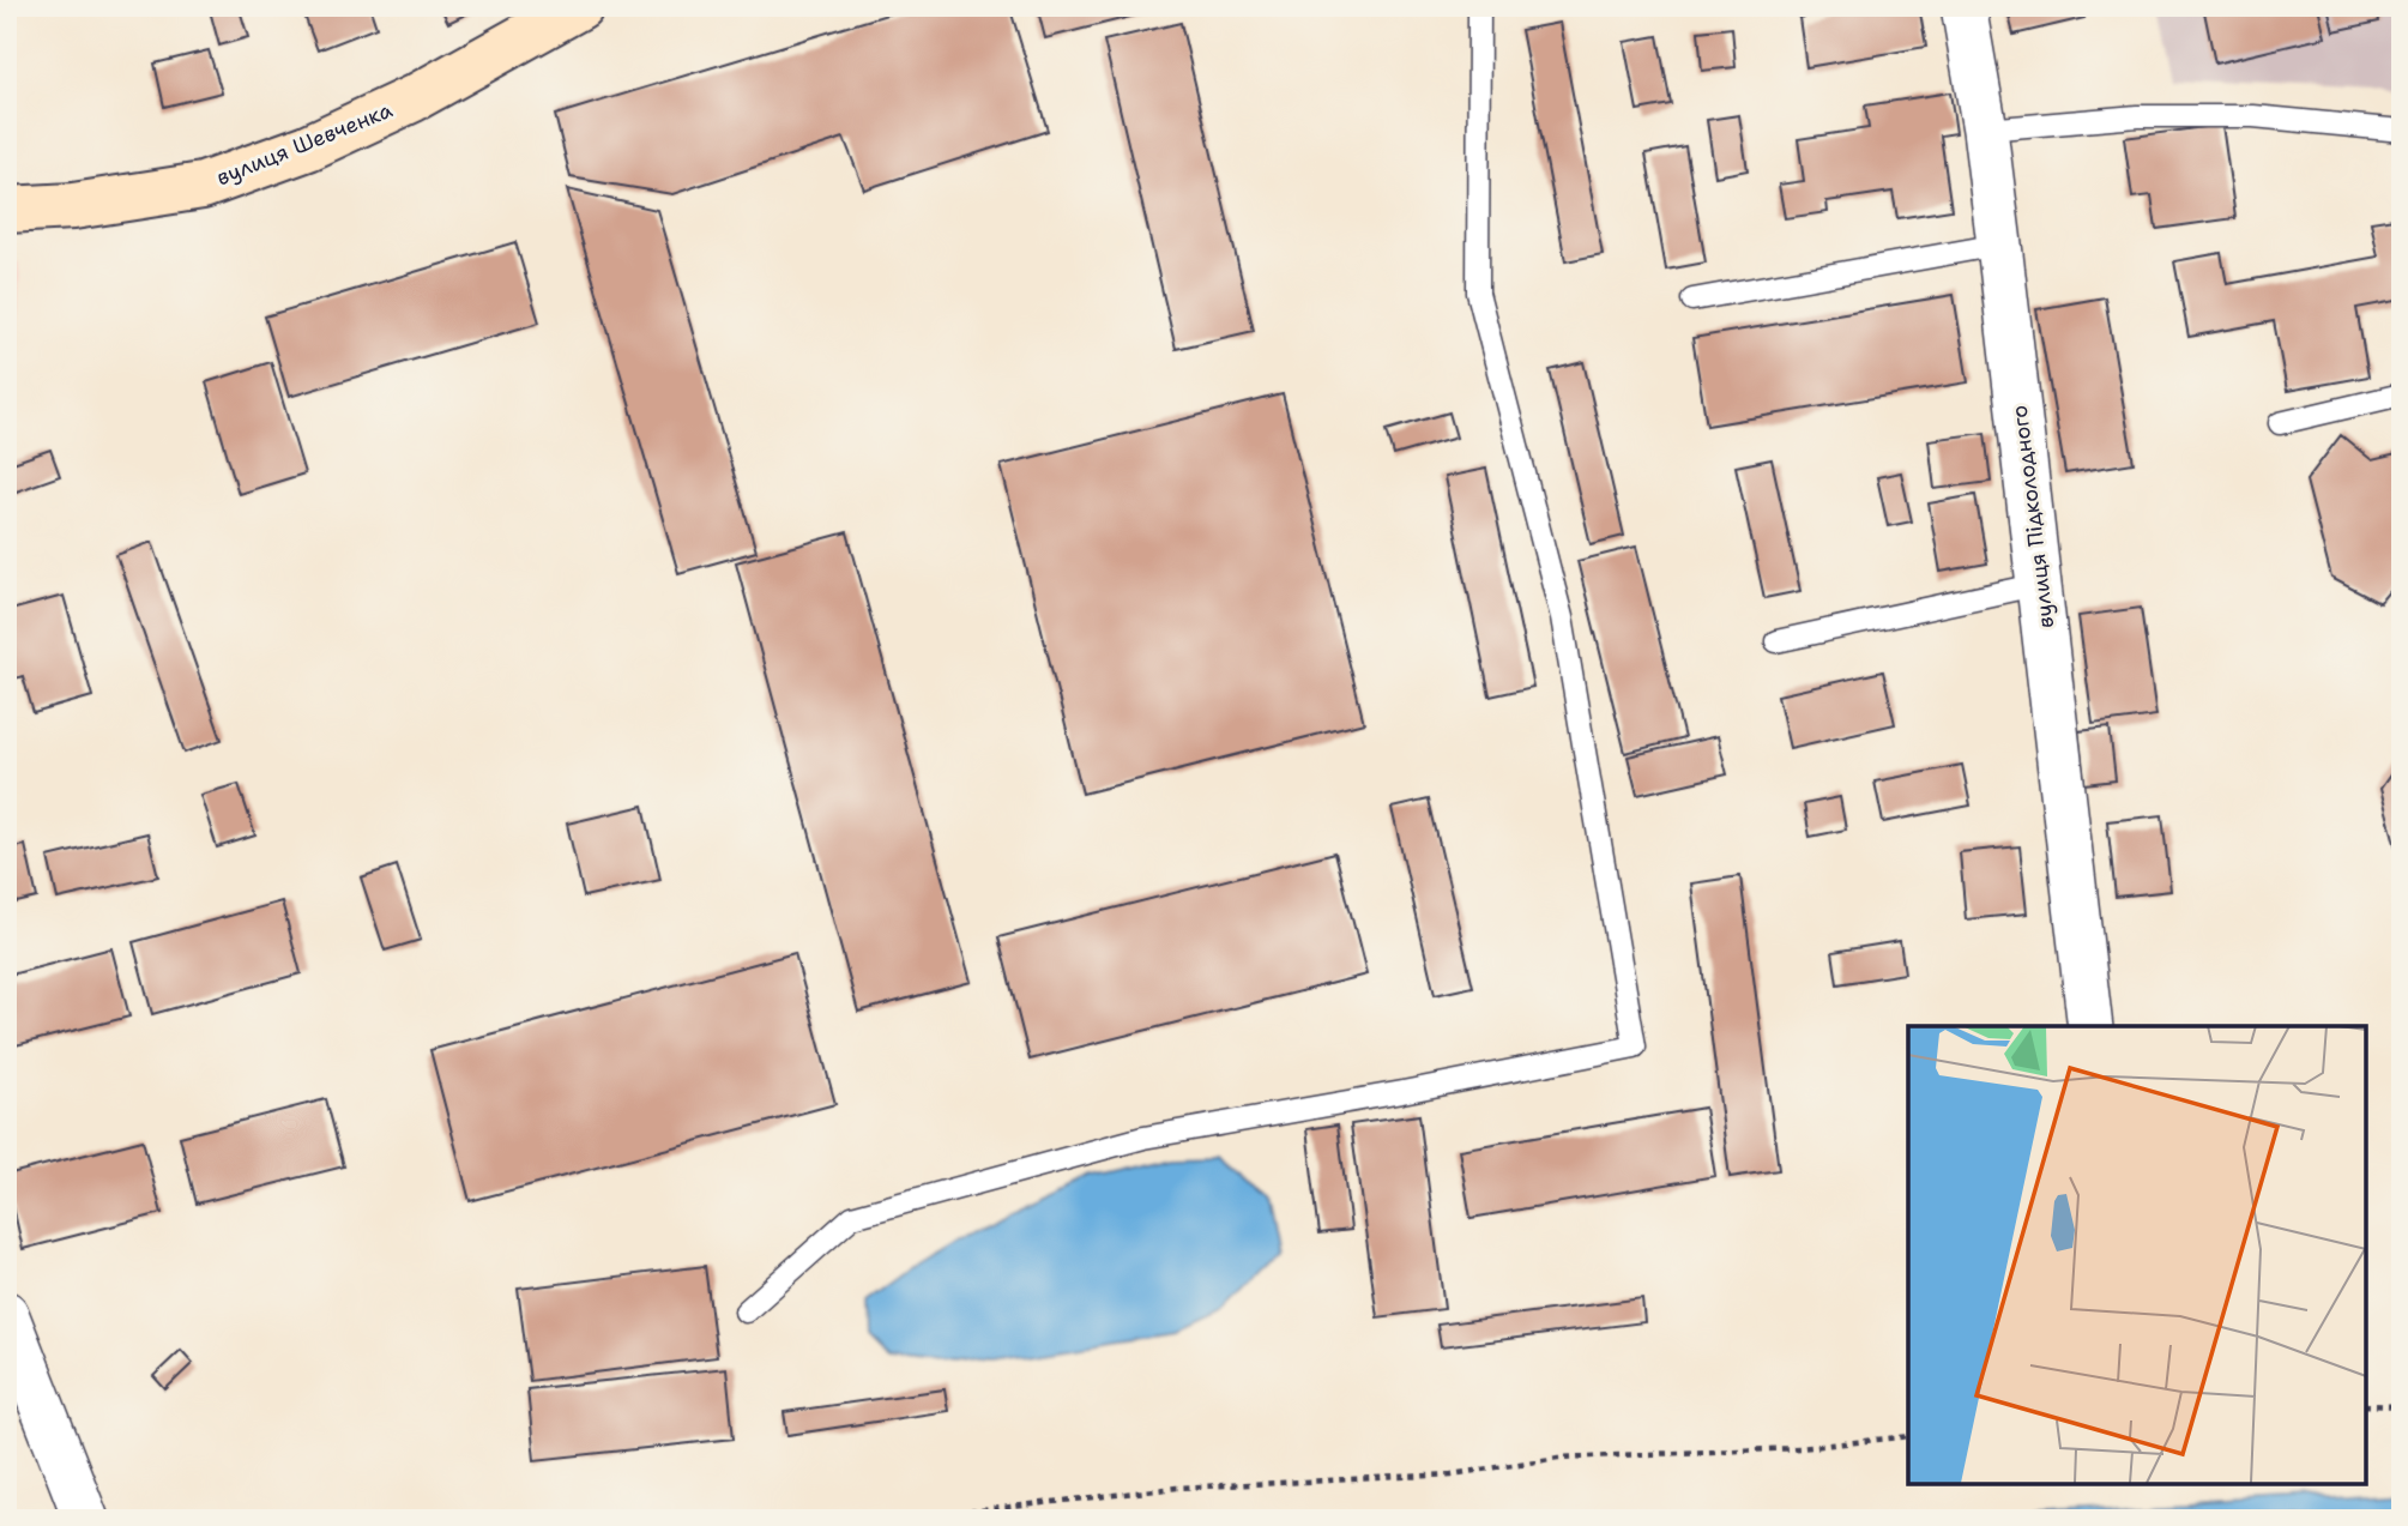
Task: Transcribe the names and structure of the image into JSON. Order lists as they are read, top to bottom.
{
  "streets": {
    "street": ["вулиця Шевченка", "вулиця Підколодного"]
  }
}
